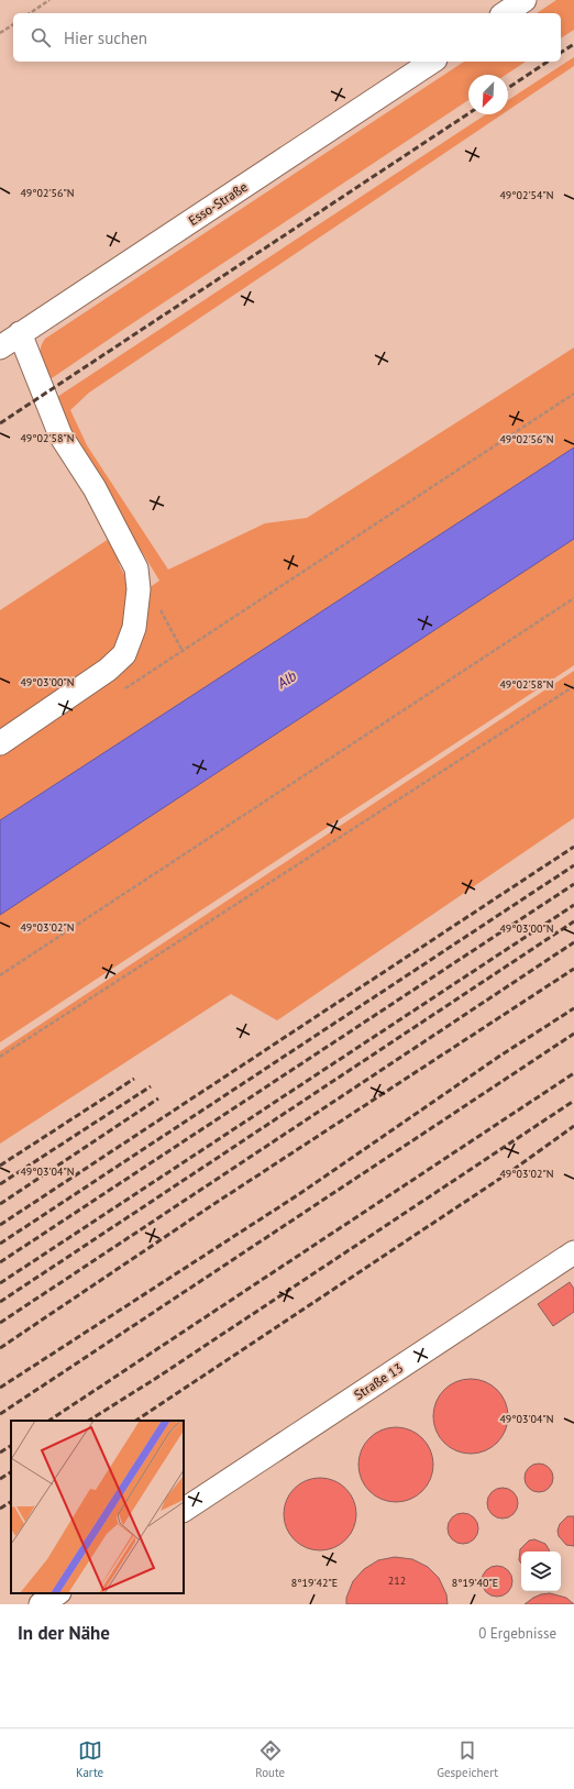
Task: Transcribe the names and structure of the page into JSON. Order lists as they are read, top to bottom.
{
  "streets": {
    "street": ["Esso-Straße", "Straße 13"]
  },
  "water": ["Alb"],
  "house_numbers": ["212"],
  "north": "bottom left",
  "page": {
    "search": "Hier suchen",
    "heading": ["In der Nähe", "0 Ergebnisse"],
    "nav": ["Karte", "Route", "Gespeichert"]
  },
  "coordinates": [
    "49°02'56\"N",
    "49°02'54\"N",
    "49°02'58\"N",
    "49°03'00\"N",
    "49°03'02\"N",
    "49°03'04\"N",
    "8°19'42\"E",
    "8°19'40\"E"
  ]
}
